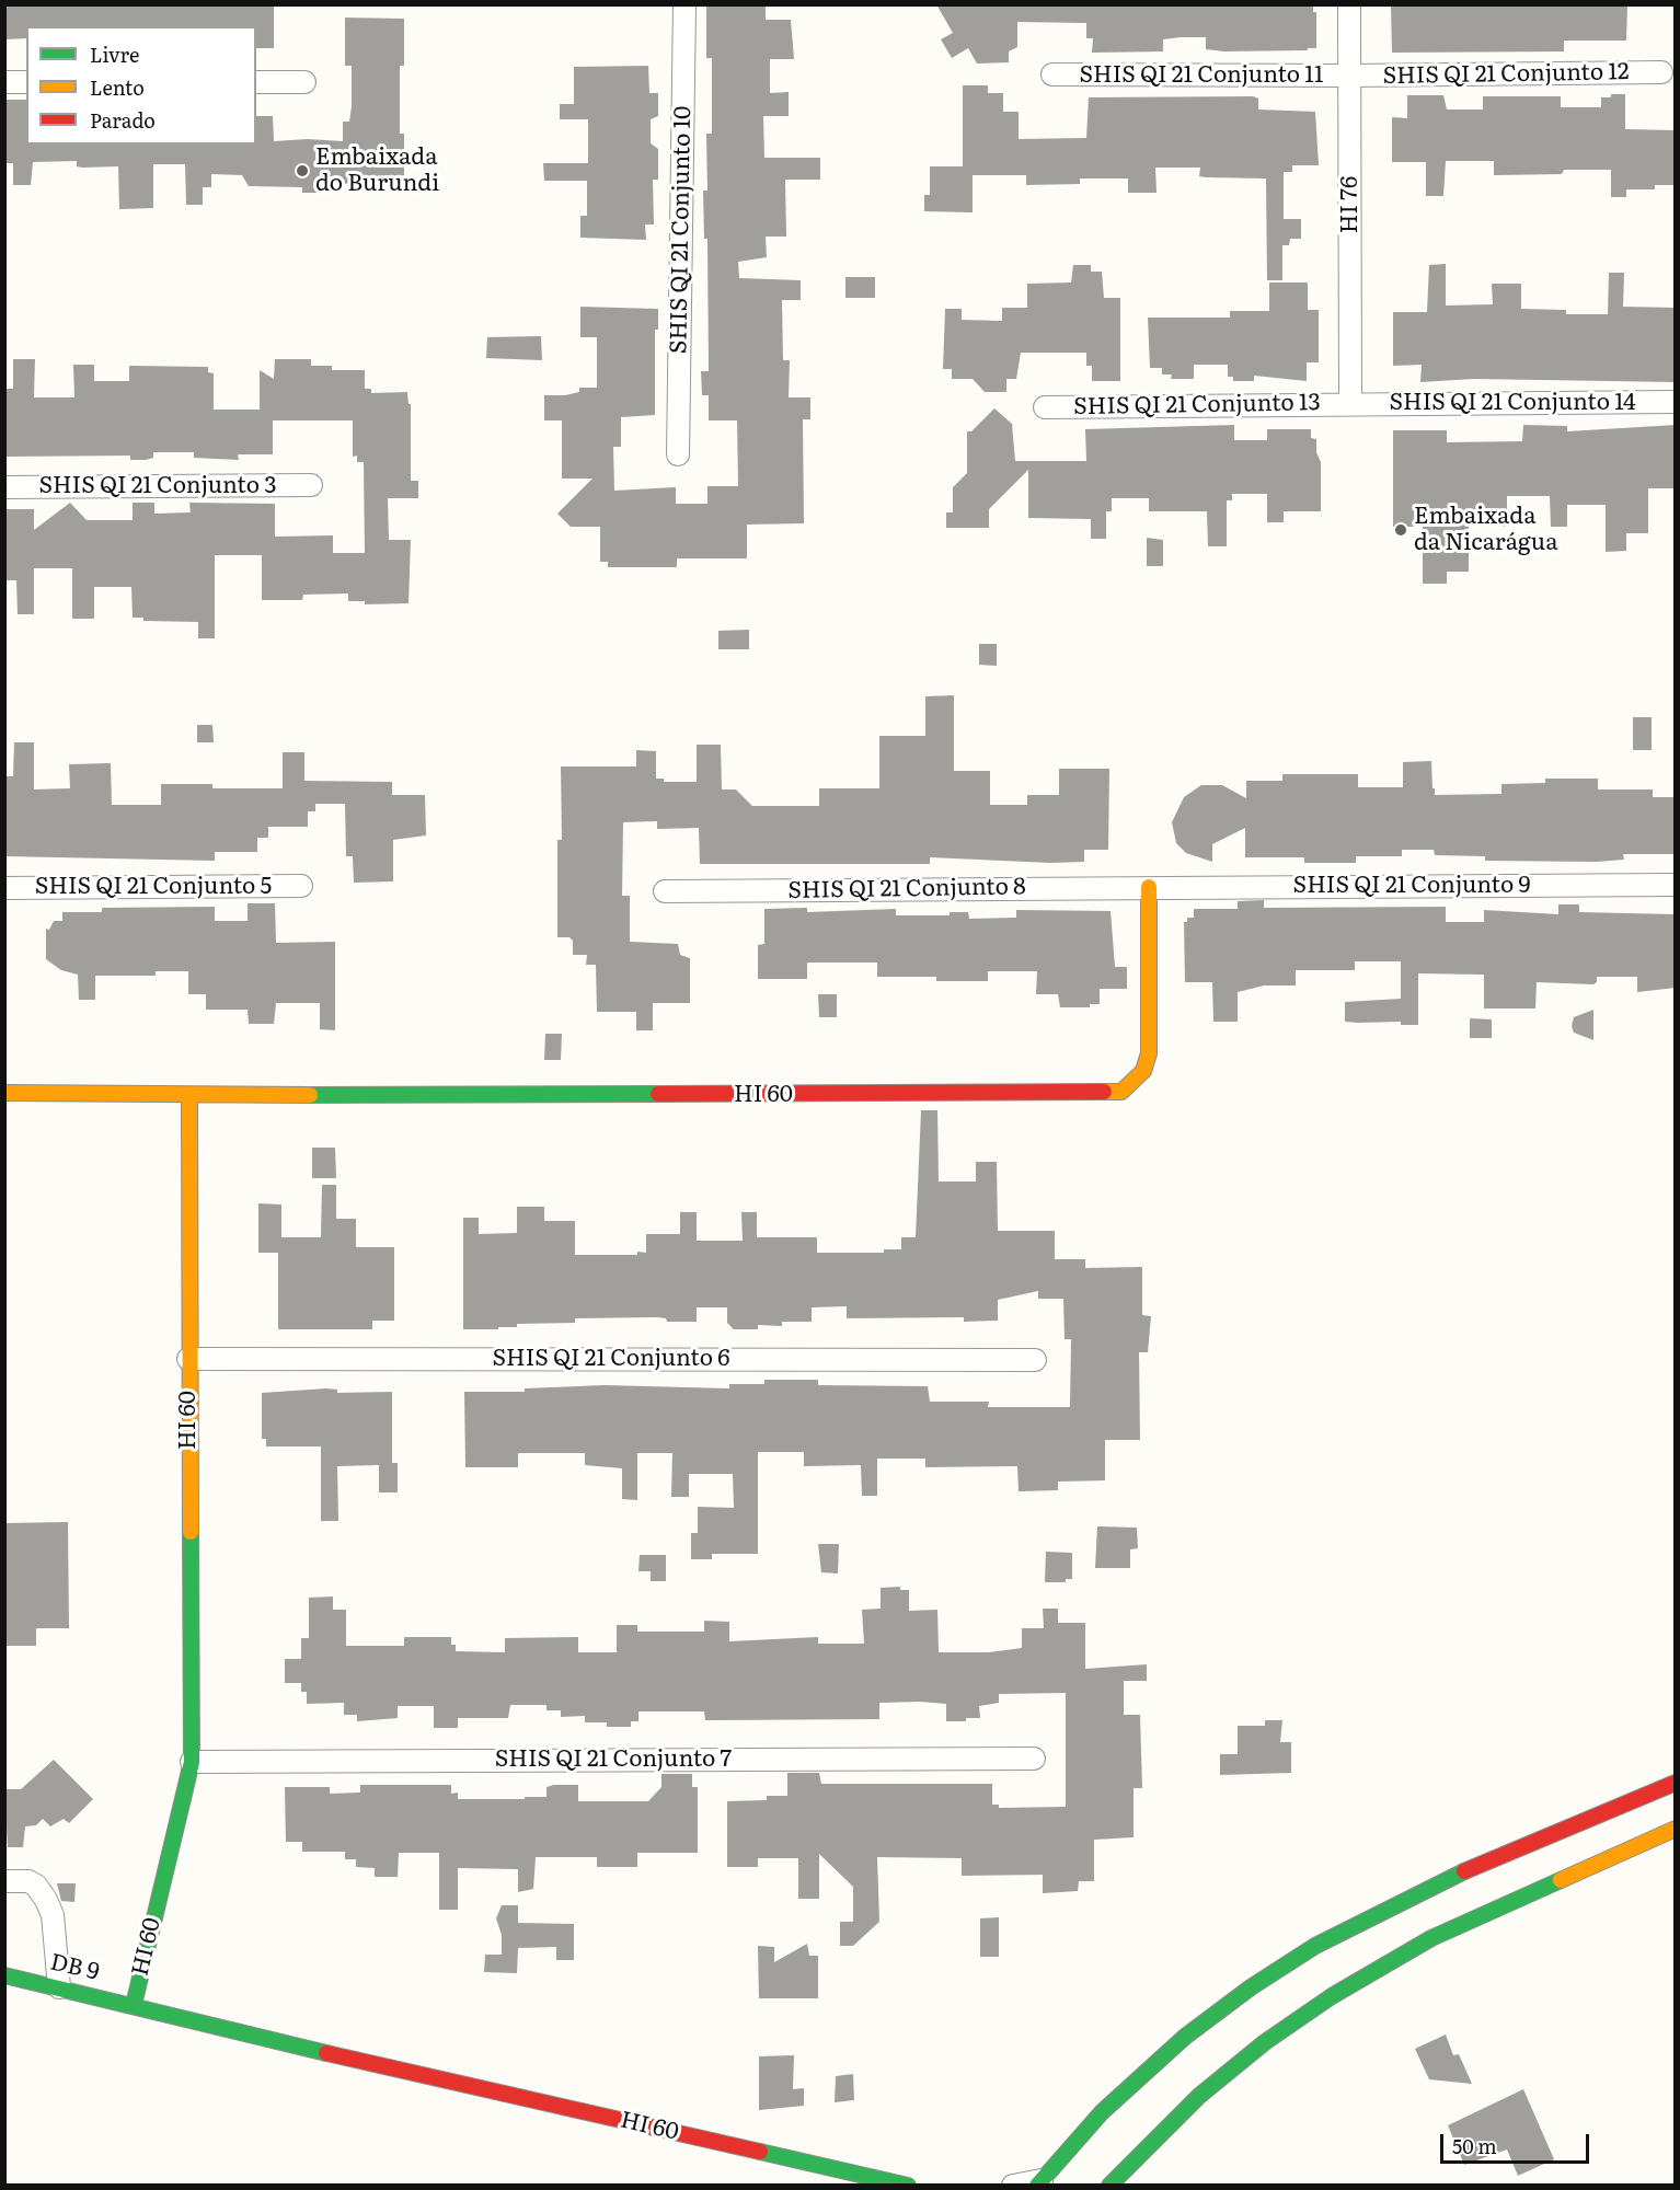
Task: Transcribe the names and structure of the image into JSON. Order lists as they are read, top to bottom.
{
  "streets": {
    "street": [
      "SHIS QI 21 Conjunto 12",
      "SHIS QI 21 Conjunto 11",
      "HI 76",
      "SHIS QI 21 Conjunto 10",
      "SHIS QI 21 Conjunto 14",
      "SHIS QI 21 Conjunto 13",
      "SHIS QI 21 Conjunto 3",
      "SHIS QI 21 Conjunto 9",
      "SHIS QI 21 Conjunto 5",
      "SHIS QI 21 Conjunto 8",
      "HI 60",
      "SHIS QI 21 Conjunto 6",
      "SHIS QI 21 Conjunto 7",
      "DB 9"
    ]
  },
  "crossings": [
    ["SHIS QI 21 Conjunto 12", "SHIS QI 21 Conjunto 11"],
    ["SHIS QI 21 Conjunto 12", "HI 76"],
    ["SHIS QI 21 Conjunto 11", "HI 76"],
    ["HI 76", "SHIS QI 21 Conjunto 14"],
    ["HI 76", "SHIS QI 21 Conjunto 13"],
    ["SHIS QI 21 Conjunto 14", "SHIS QI 21 Conjunto 13"],
    ["SHIS QI 21 Conjunto 9", "SHIS QI 21 Conjunto 8"],
    ["SHIS QI 21 Conjunto 9", "HI 60"],
    ["SHIS QI 21 Conjunto 8", "HI 60"],
    ["HI 60", "SHIS QI 21 Conjunto 6"],
    ["HI 60", "SHIS QI 21 Conjunto 7"],
    ["HI 60", "DB 9"]
  ],
  "places": ["Embaixada do Burundi", "Embaixada da Nicarágua"],
  "legend": ["Livre", "Lento", "Parado"],
  "scale_bar": "50 m"
}
